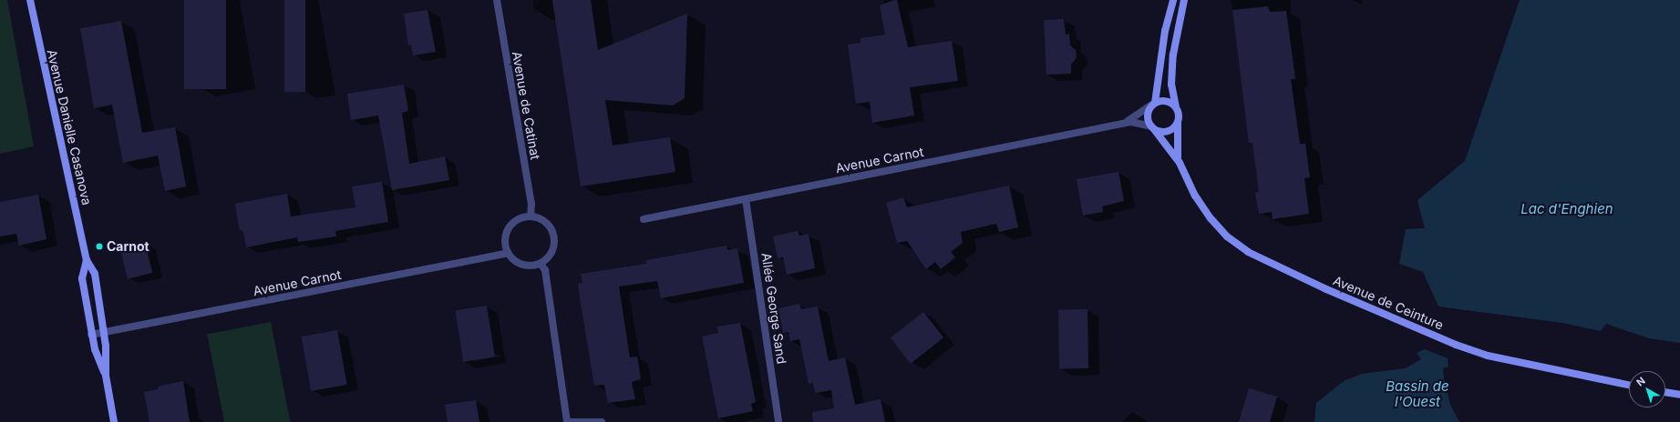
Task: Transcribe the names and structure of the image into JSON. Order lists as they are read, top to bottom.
{
  "streets": {
    "street": [
      "Avenue de Catinat",
      "Avenue Danielle Casanova",
      "Avenue Carnot",
      "Avenue de Ceinture",
      "Allée George Sand"
    ]
  },
  "crossings": [
    ["Avenue de Catinat", "Avenue Carnot"],
    ["Avenue Danielle Casanova", "Avenue Carnot"],
    ["Avenue Carnot", "Avenue de Ceinture"],
    ["Avenue Carnot", "Allée George Sand"]
  ],
  "water": ["Lac d'Enghien", "Bassin de l'Ouest"],
  "places": ["Carnot"],
  "north": "top left"
}
